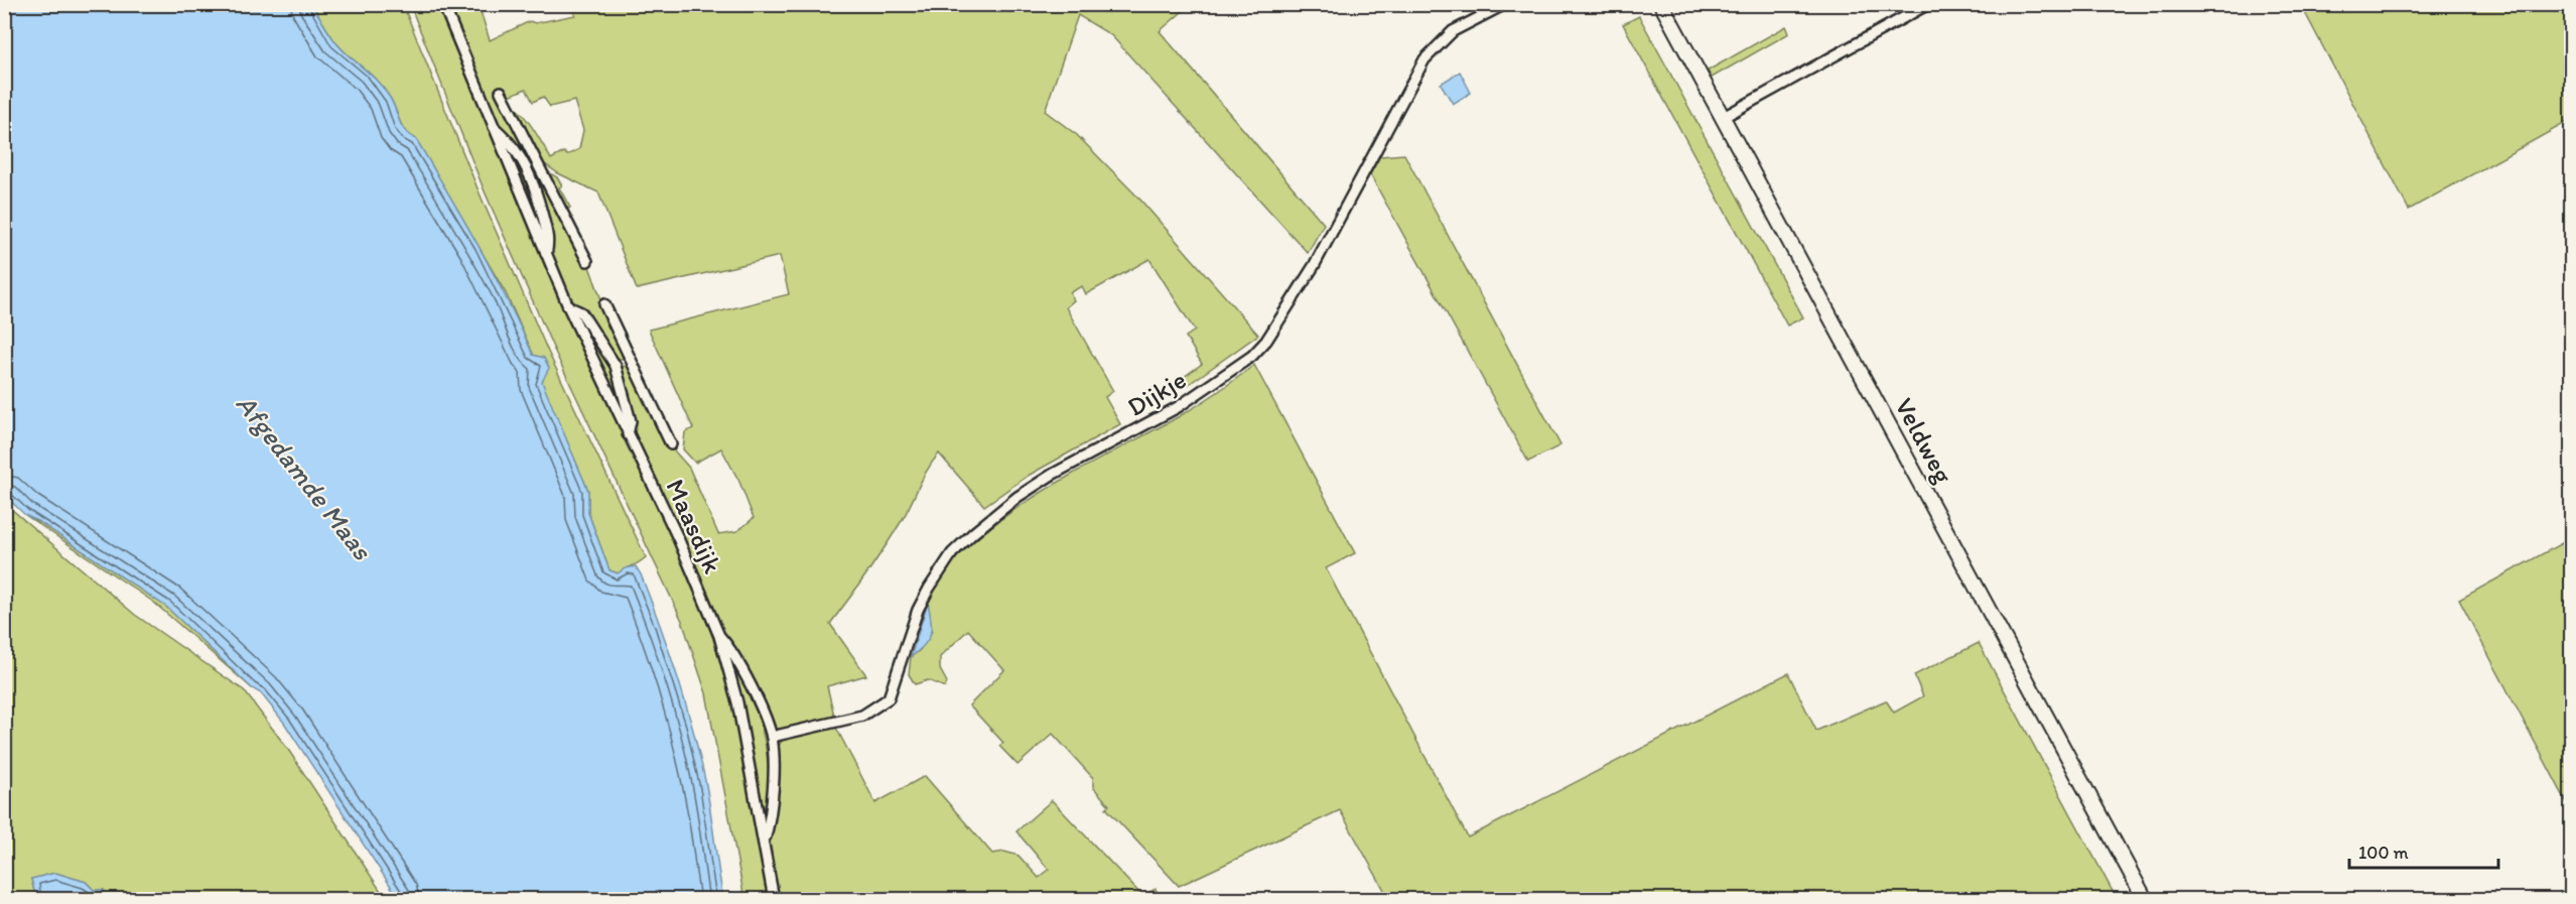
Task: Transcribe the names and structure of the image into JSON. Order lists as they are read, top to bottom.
{
  "streets": {
    "street": ["Dijkje", "Veldweg", "Maasdijk"]
  },
  "crossings": [
    ["Dijkje", "Maasdijk"]
  ],
  "water": ["Afgedamde Maas"],
  "scale_bar": "100 m"
}
